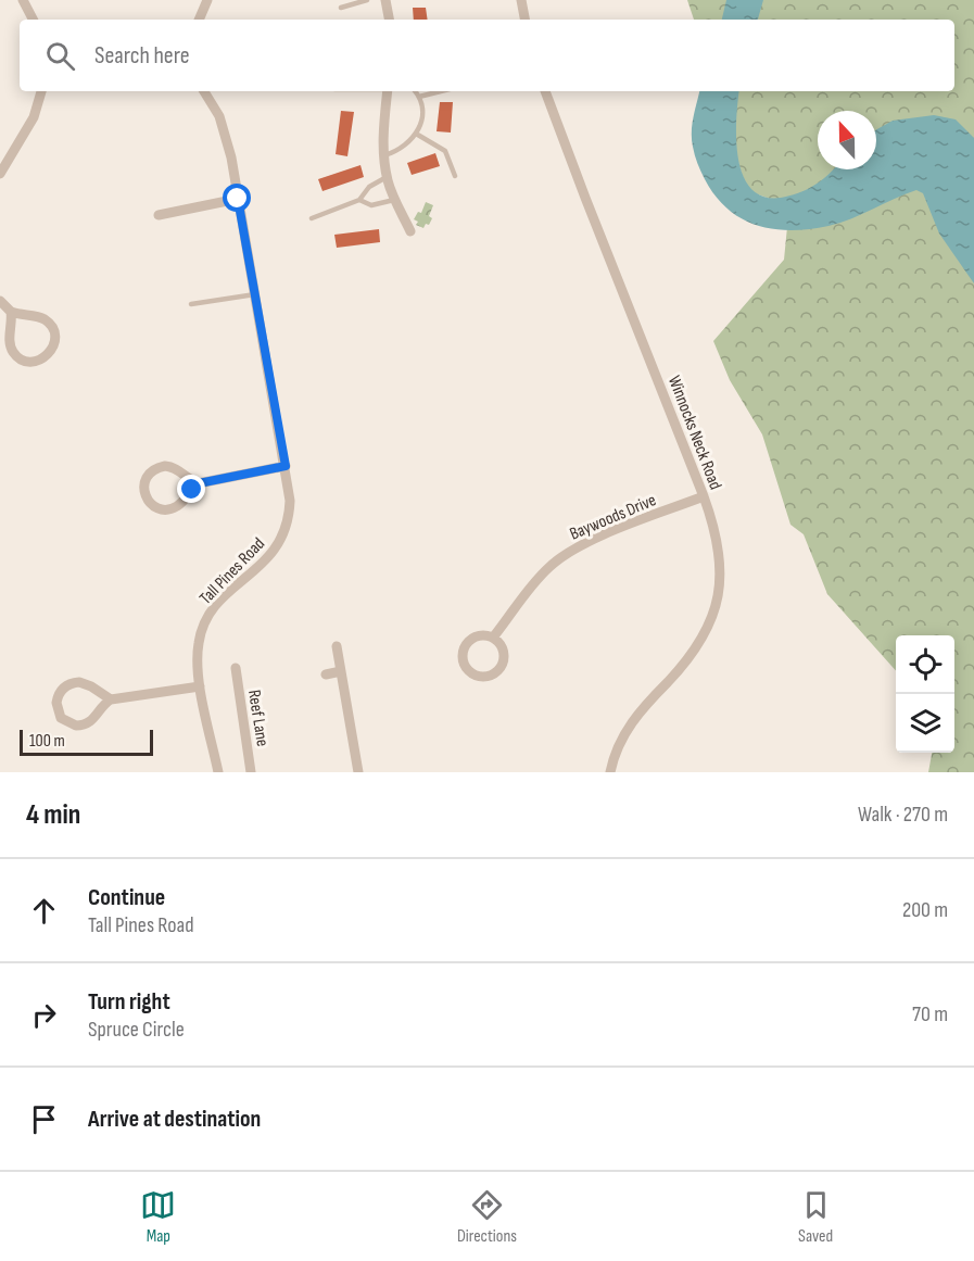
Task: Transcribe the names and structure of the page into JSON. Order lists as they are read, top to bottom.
{
  "streets": {
    "street": [
      "Winnocks Neck Road",
      "Baywoods Drive",
      "Tall Pines Road",
      "Reef Lane"
    ]
  },
  "crossings": [
    ["Winnocks Neck Road", "Baywoods Drive"]
  ],
  "scale_bar": "100 m",
  "north": "top",
  "page": {
    "search": "Search here",
    "scale": "100 m",
    "heading": ["4 min", "Walk · 270 m"],
    "list": [
      ["Continue", "Tall Pines Road", "200 m"],
      ["Turn right", "Spruce Circle", "70 m"],
      "Arrive at destination"
    ],
    "nav": ["Map", "Directions", "Saved"]
  }
}
